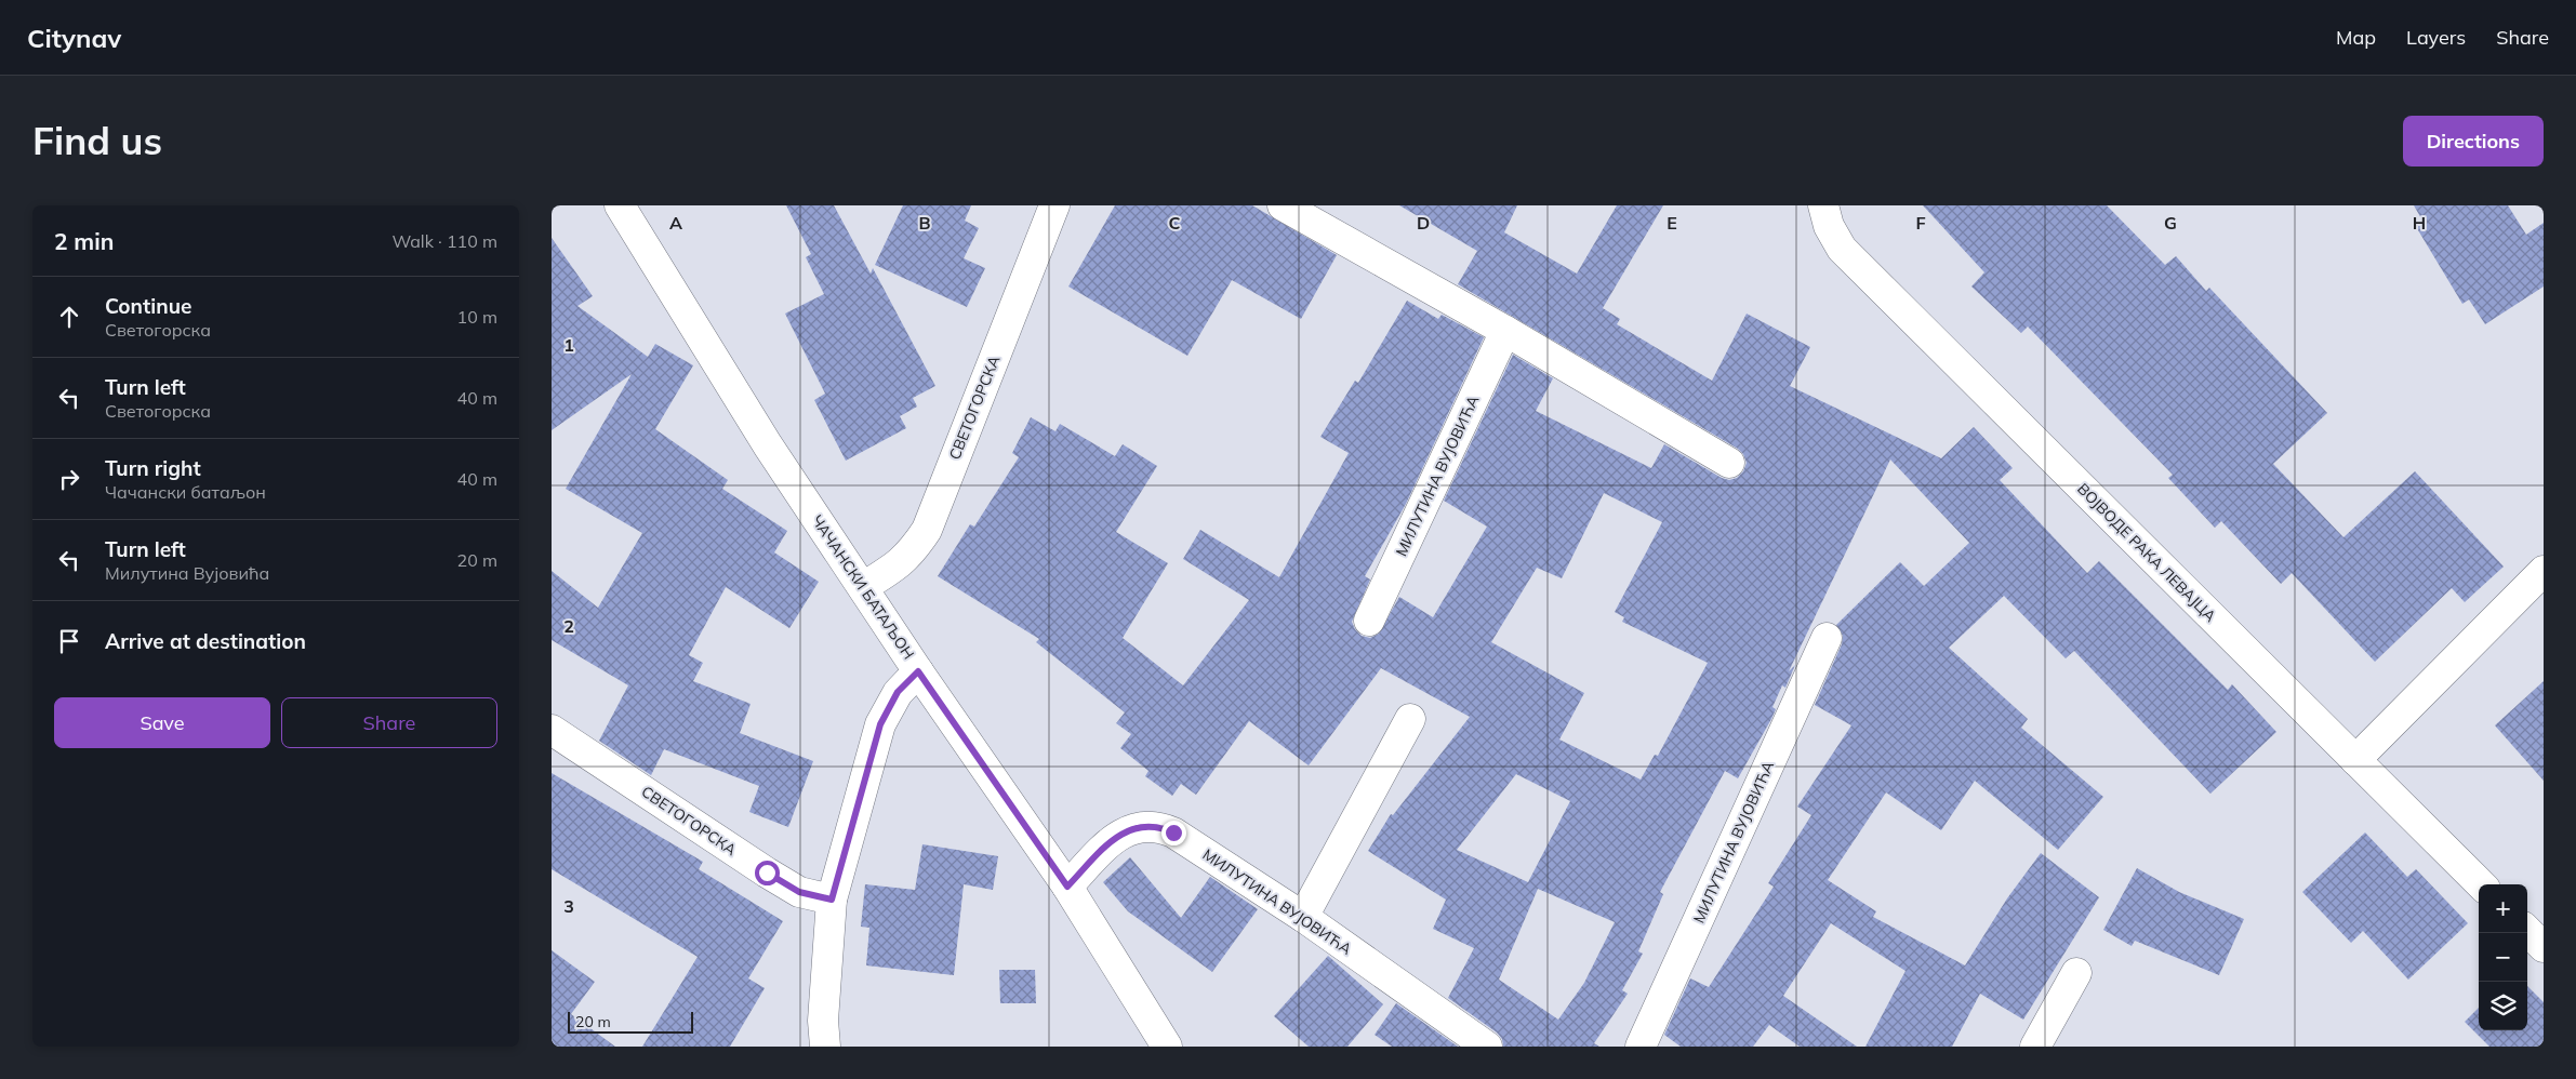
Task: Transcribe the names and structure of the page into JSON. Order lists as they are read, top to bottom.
{
  "streets": {
    "street": [
      "СВЕТОГОРСКА",
      "МИЛУТИНА ВУЈОВИЋА",
      "ВОЈВОДЕ РАКА ЛЕВАЈЦА",
      "ЧАЧАНСКИ БАТАЉОН"
    ]
  },
  "crossings": [
    ["СВЕТОГОРСКА", "ЧАЧАНСКИ БАТАЉОН"],
    ["МИЛУТИНА ВУЈОВИЋА", "ЧАЧАНСКИ БАТАЉОН"]
  ],
  "scale_bar": "20 m",
  "page": {
    "header": "Citynav",
    "nav": ["Map", "Layers", "Share"],
    "buttons": [
      "Directions",
      ["Save", "Share"]
    ],
    "title": "Find us",
    "heading": ["2 min", "Walk · 110 m"],
    "list": [
      ["Continue", "Светогорска", "10 m"],
      ["Turn left", "Светогорска", "40 m"],
      ["Turn right", "Чачански батаљон", "40 m"],
      ["Turn left", "Милутина Вујовића", "20 m"],
      "Arrive at destination"
    ],
    "map_buttons": ["+", "−"],
    "scale": "20 m"
  },
  "grid": {
    "columns": [
      "A",
      "B",
      "C",
      "D",
      "E",
      "F",
      "G",
      "H"
    ],
    "rows": ["1", "2", "3"]
  }
}
